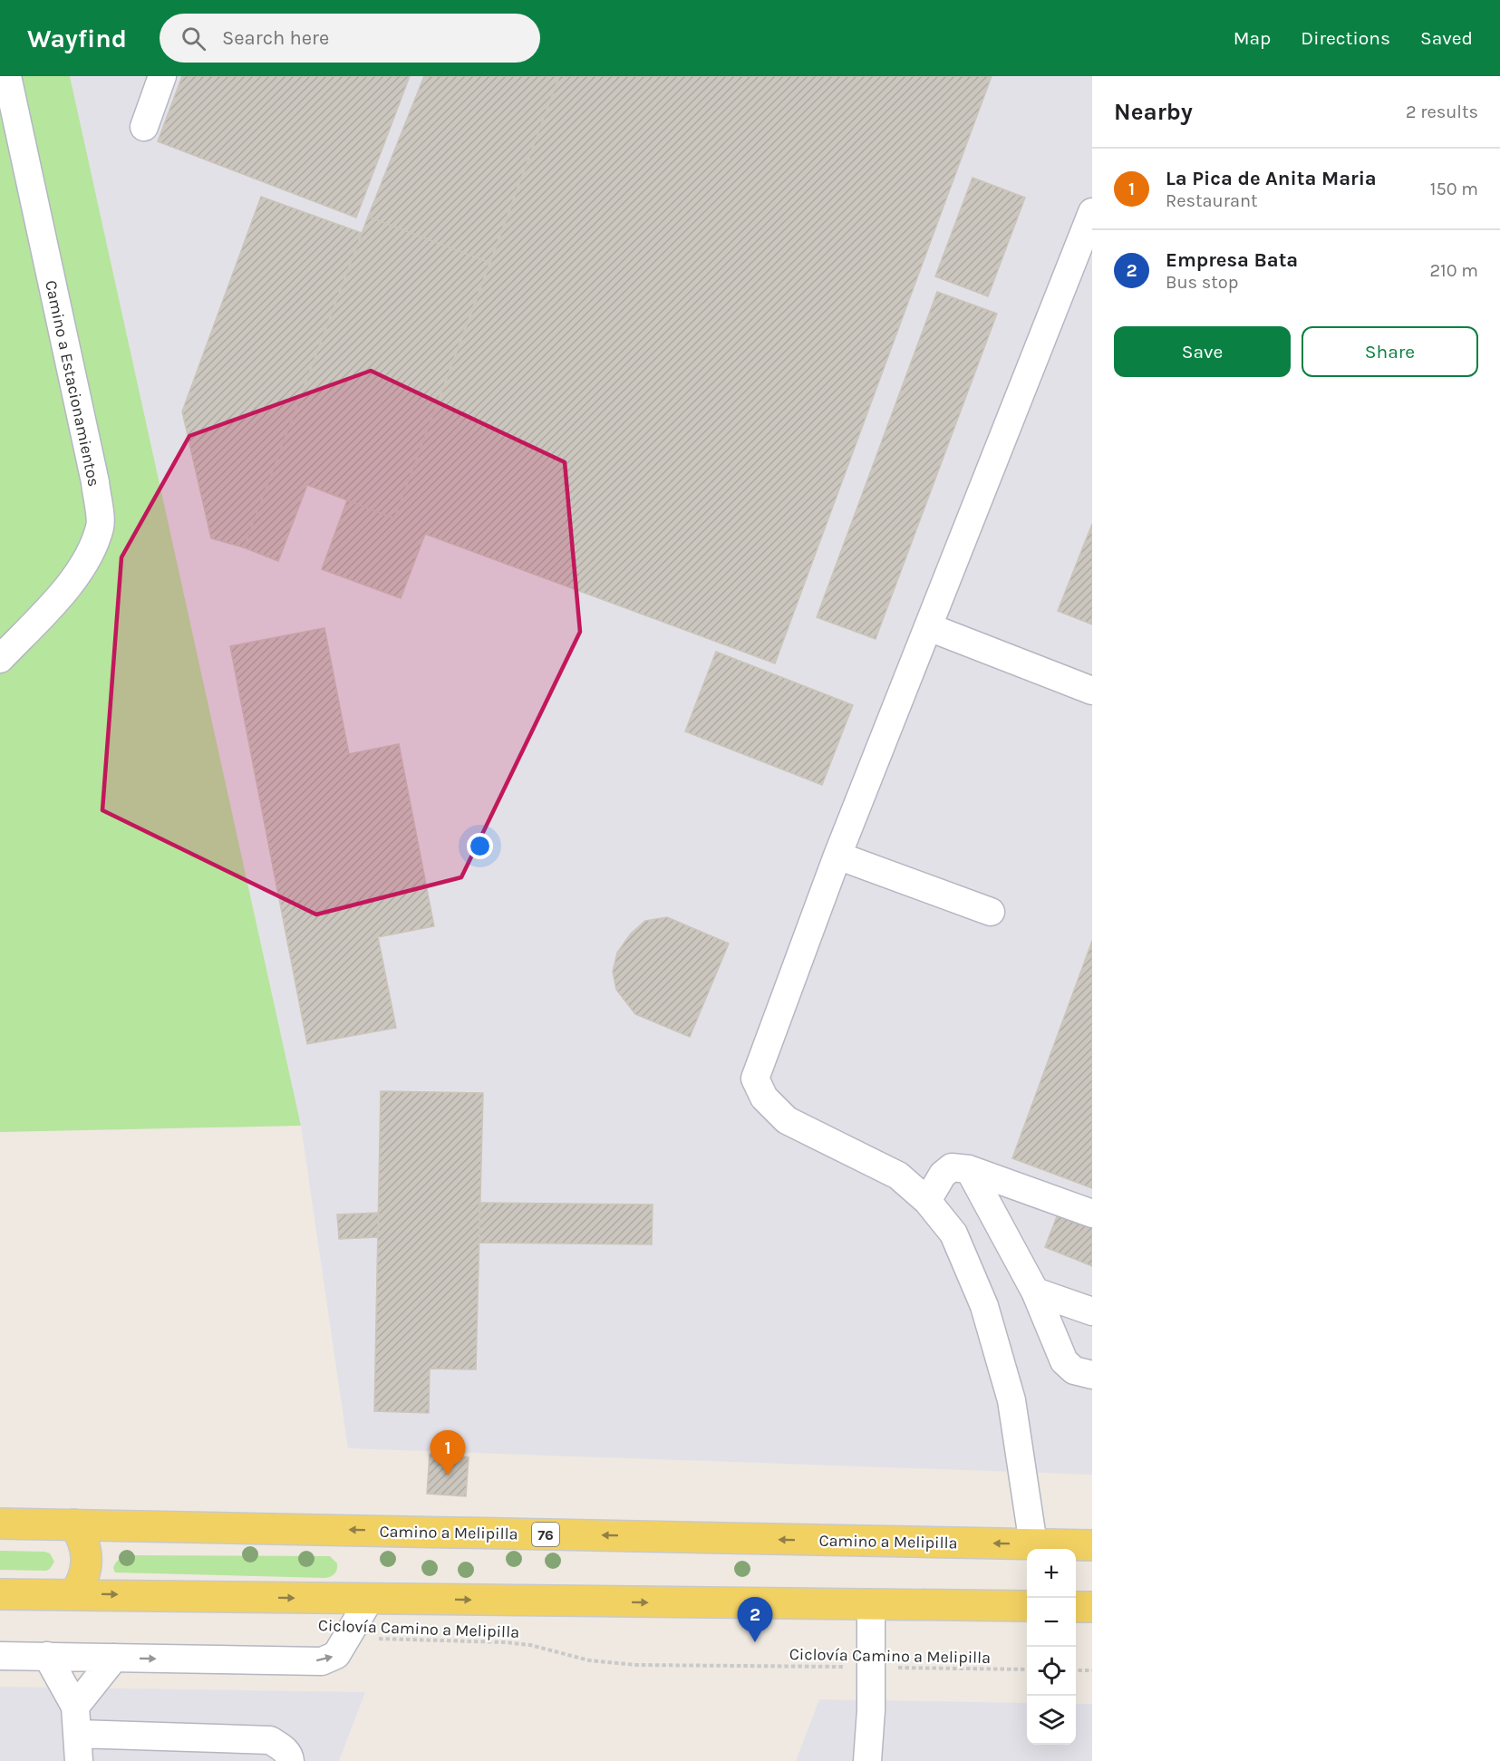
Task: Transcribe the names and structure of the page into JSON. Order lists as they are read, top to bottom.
{
  "streets": {
    "main road": ["Camino a Melipilla", "76"],
    "lane": ["Camino a Estacionamientos"],
    "path": ["Ciclovía Camino a Melipilla"]
  },
  "page": {
    "header": "Wayfind",
    "search": "Search here",
    "nav": ["Map", "Directions", "Saved"],
    "heading": ["Nearby", "2 results"],
    "list": [
      {
        "mark": "1",
        "name": "La Pica de Anita Maria",
        "note": "Restaurant",
        "value": "150 m"
      },
      {
        "mark": "2",
        "name": "Empresa Bata",
        "note": "Bus stop",
        "value": "210 m"
      }
    ],
    "buttons": ["Save", "Share"],
    "pins": ["1", "2"],
    "map_buttons": ["+", "−"]
  }
}
